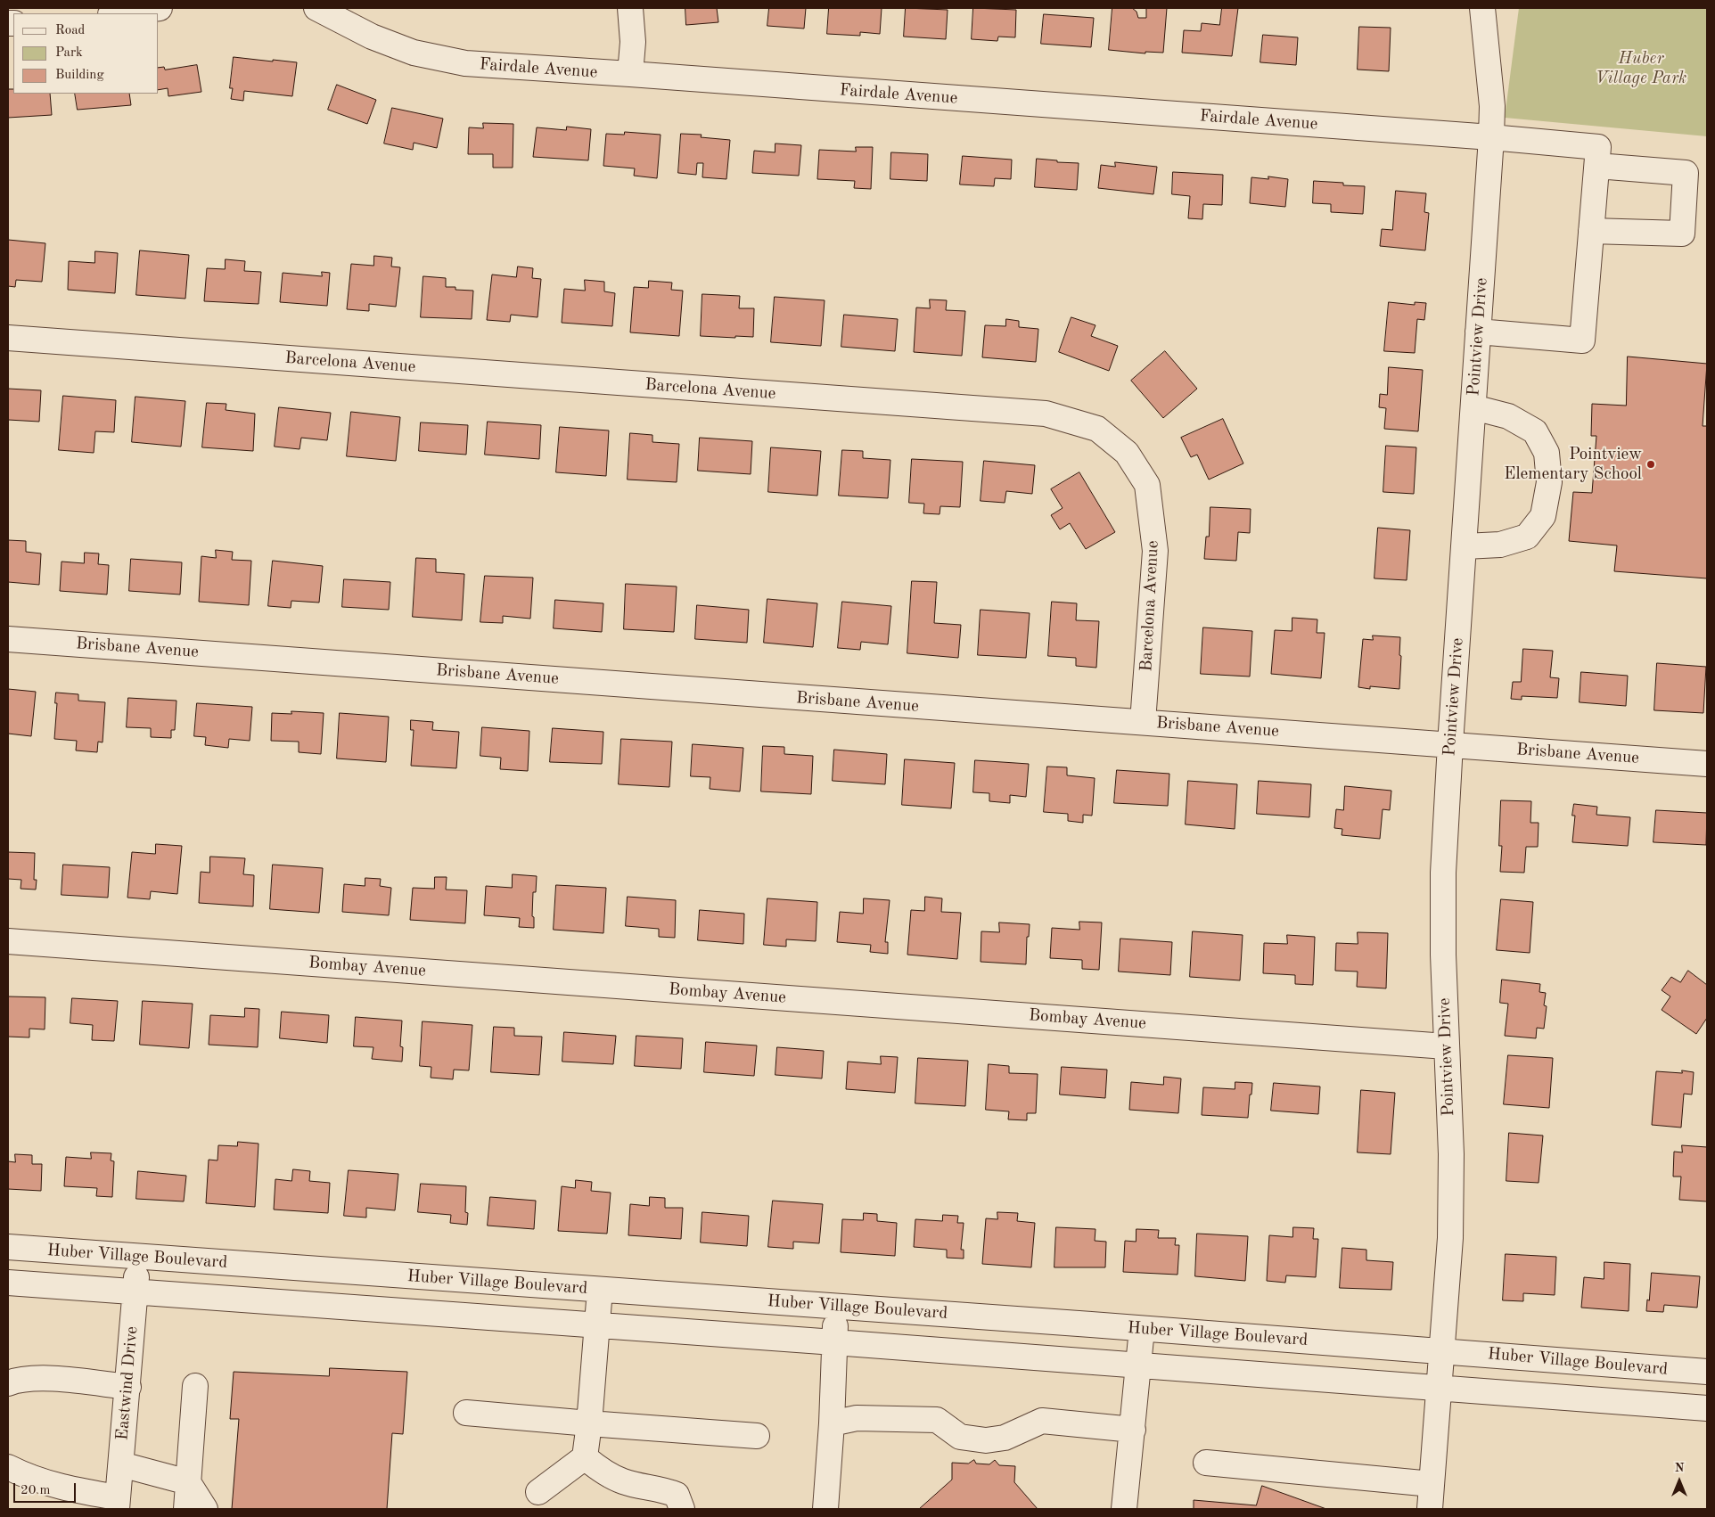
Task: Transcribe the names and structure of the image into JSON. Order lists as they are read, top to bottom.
{
  "streets": {
    "street": [
      "Fairdale Avenue",
      "Pointview Drive",
      "Barcelona Avenue",
      "Brisbane Avenue",
      "Bombay Avenue",
      "Huber Village Boulevard",
      "Eastwind Drive"
    ]
  },
  "crossings": [
    ["Fairdale Avenue", "Pointview Drive"],
    ["Pointview Drive", "Brisbane Avenue"],
    ["Pointview Drive", "Bombay Avenue"],
    ["Pointview Drive", "Huber Village Boulevard"],
    ["Barcelona Avenue", "Brisbane Avenue"],
    ["Huber Village Boulevard", "Eastwind Drive"]
  ],
  "parks": ["Huber Village Park"],
  "places": ["Pointview Elementary School"],
  "legend": ["Road", "Park", "Building"],
  "scale_bar": "20 m",
  "north": "top"
}
